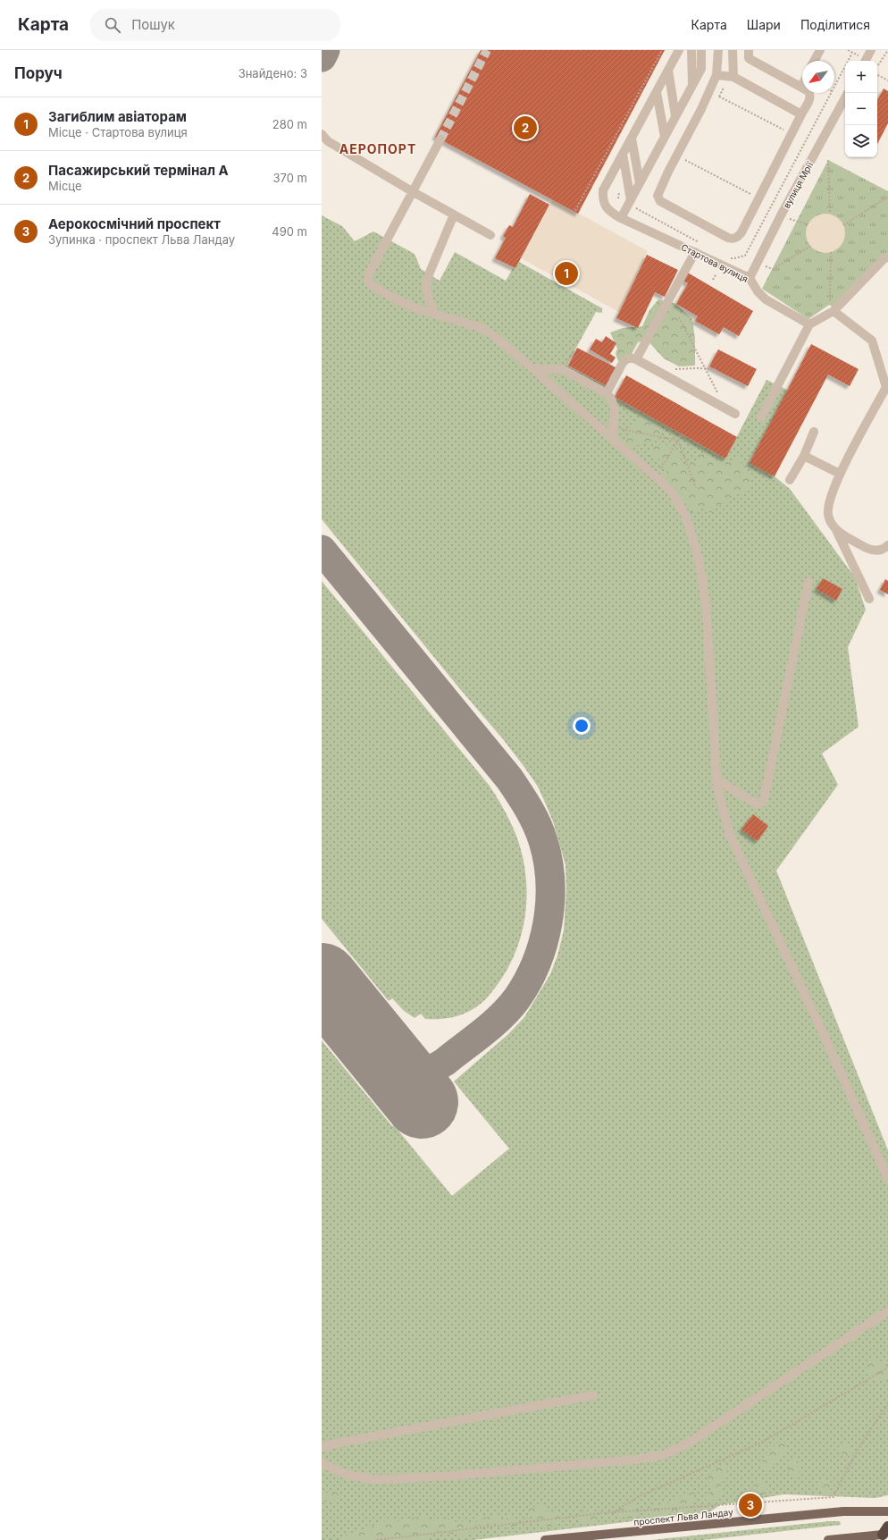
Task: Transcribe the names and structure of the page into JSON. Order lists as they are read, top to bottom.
{
  "streets": {
    "main road": ["проспект Льва Ландау"],
    "street": ["вулиця Мрії", "Стартова вулиця"]
  },
  "crossings": [
    ["вулиця Мрії", "Стартова вулиця"]
  ],
  "districts": ["АЕРОПОРТ"],
  "north": "bottom left",
  "page": {
    "header": "Карта",
    "search": "Пошук",
    "nav": ["Карта", "Шари", "Поділитися"],
    "heading": ["Поруч", "Знайдено: 3"],
    "map_buttons": ["+", "−"],
    "list": [
      {
        "mark": "1",
        "name": "Загиблим авіаторам",
        "note": "Місце · Стартова вулиця",
        "value": "280 m"
      },
      {
        "mark": "2",
        "name": "Пасажирський термінал A",
        "note": "Місце",
        "value": "370 m"
      },
      {
        "mark": "3",
        "name": "Аерокосмічний проспект",
        "note": "Зупинка · проспект Льва Ландау",
        "value": "490 m"
      }
    ],
    "pins": ["2", "1", "3"]
  }
}
